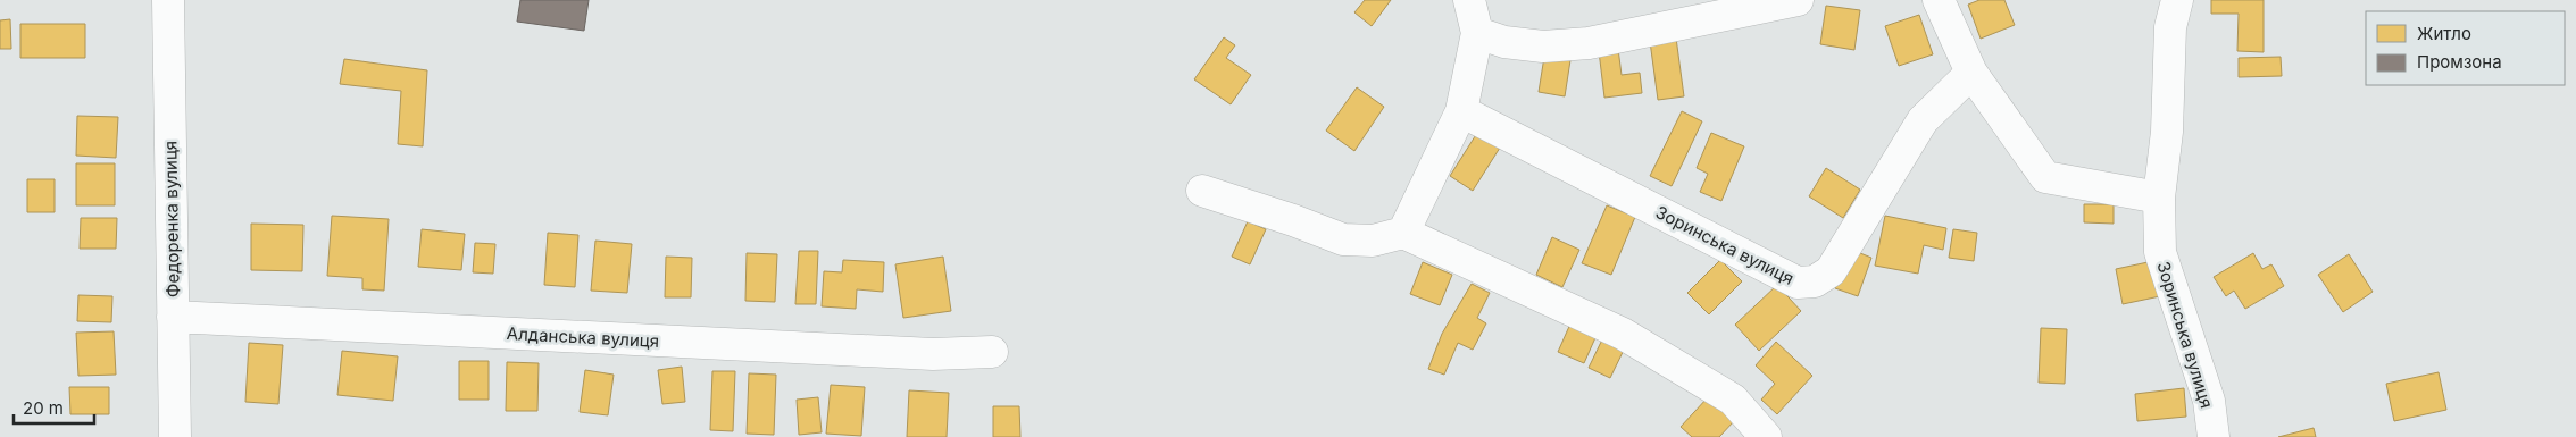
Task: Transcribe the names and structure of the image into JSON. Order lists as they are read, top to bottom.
{
  "streets": {
    "street": ["Федоренка вулиця", "Зоринська вулиця", "Алданська вулиця"]
  },
  "crossings": [
    ["Федоренка вулиця", "Алданська вулиця"]
  ],
  "legend": ["Житло", "Промзона"],
  "scale_bar": "20 m"
}
